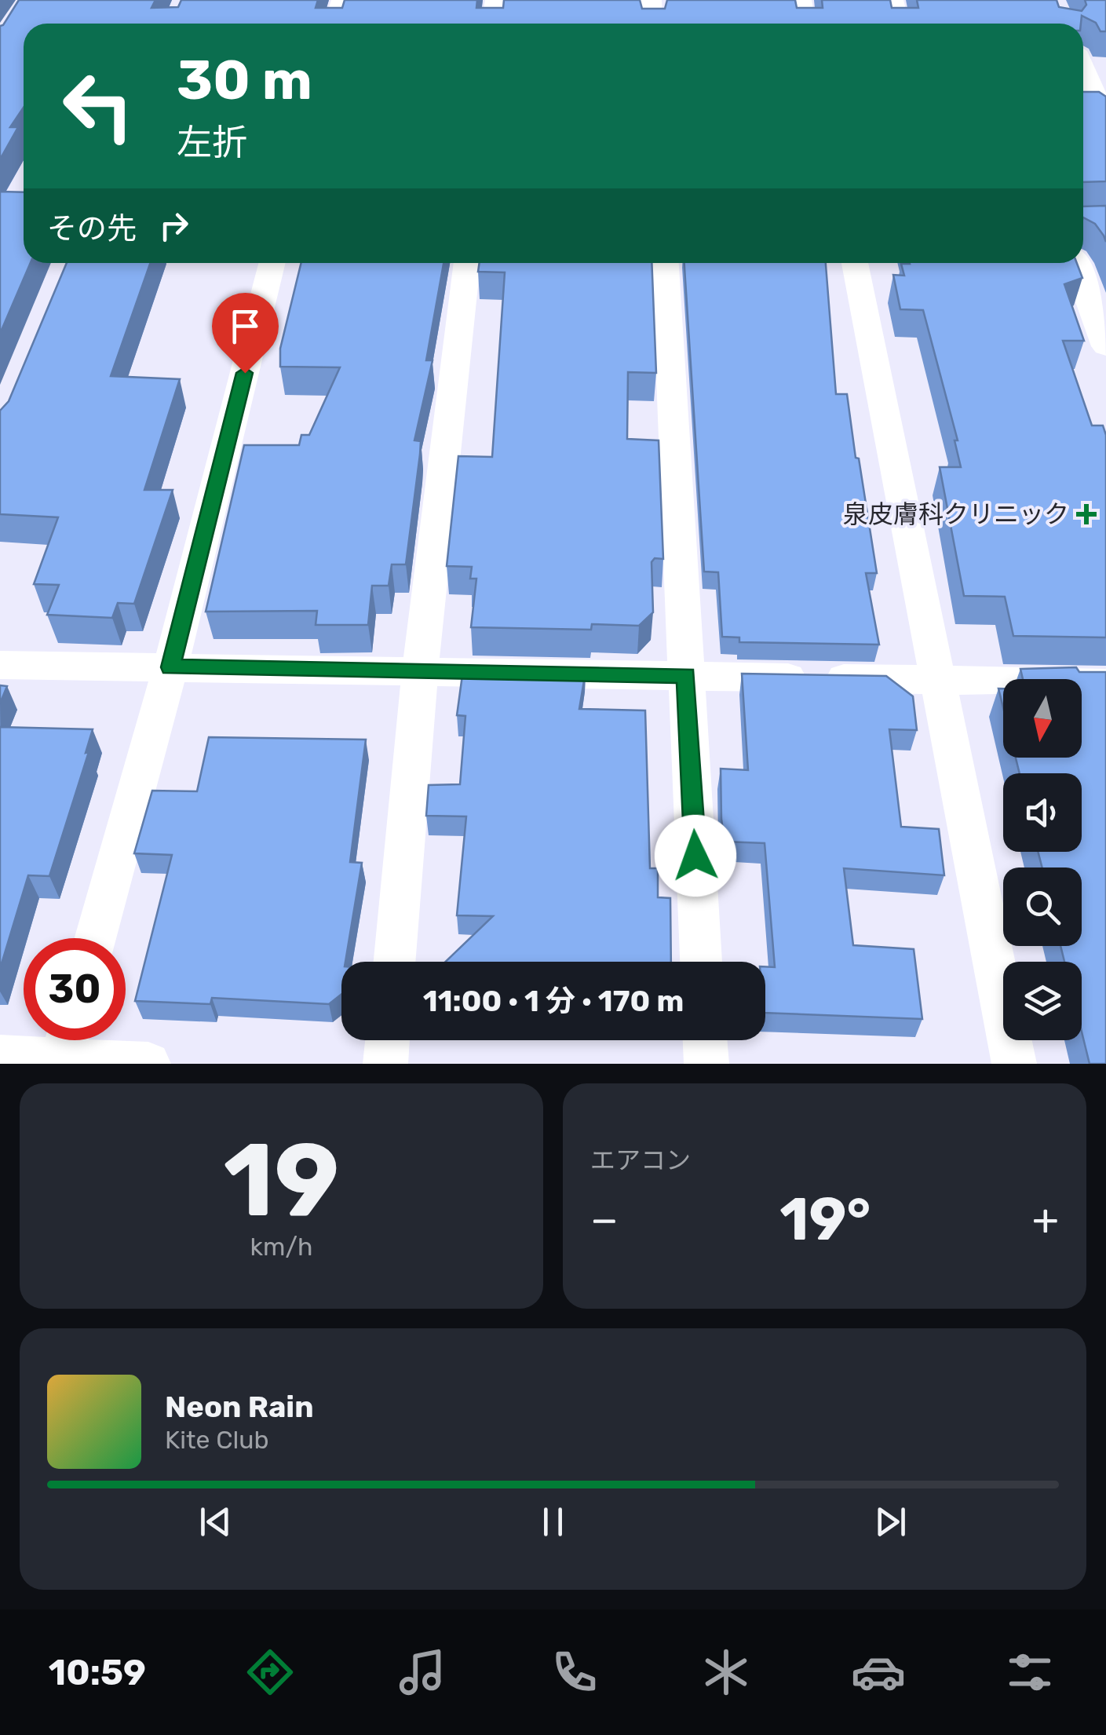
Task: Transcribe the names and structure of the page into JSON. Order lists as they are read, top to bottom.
{
  "places": {
    "health": ["泉皮膚科クリニック"]
  },
  "north": "bottom",
  "page": {
    "turn": ["30 m", "左折"],
    "then": "その先",
    "limit": "30",
    "trip": "11:00 · 1 分 · 170 m",
    "tile": [
      ["19", "km/h"],
      "エアコン"
    ],
    "heat": ["−", "19°", "+"],
    "song": ["Neon Rain", "Kite Club"],
    "tabs": "10:59"
  }
}
